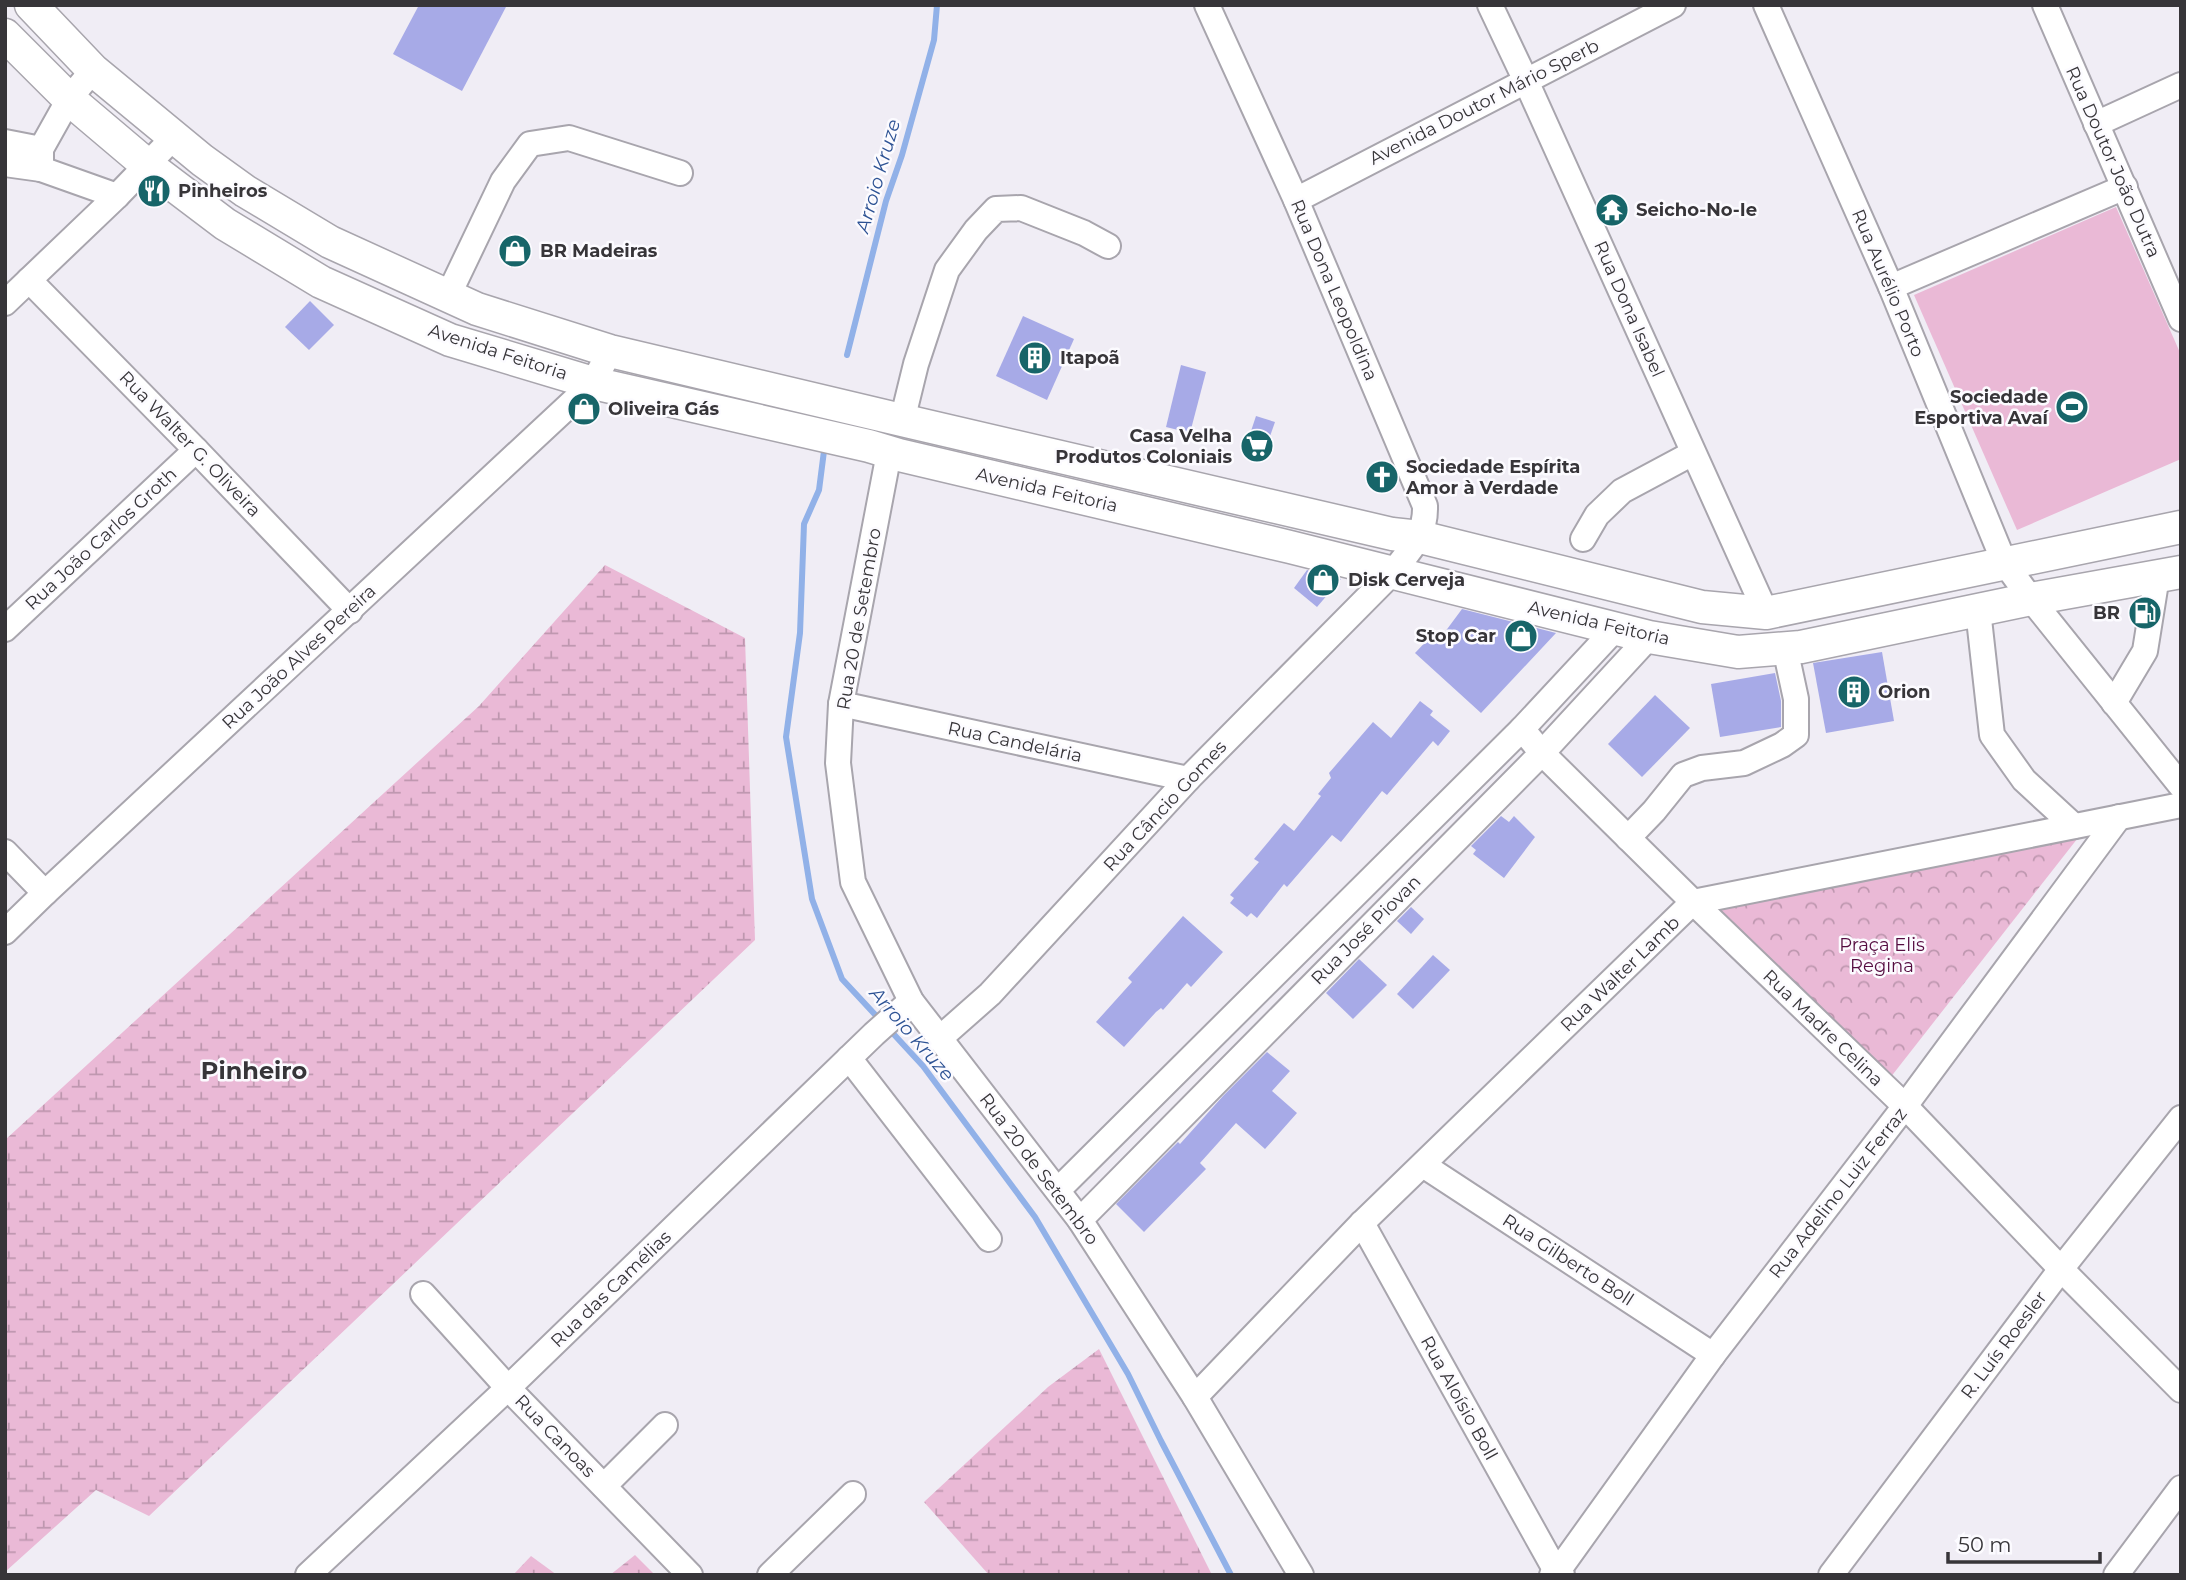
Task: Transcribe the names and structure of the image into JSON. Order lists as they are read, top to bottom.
{
  "streets": {
    "main road": ["Avenida Feitoria"],
    "street": [
      "Avenida Doutor Mário Sperb",
      "Rua Doutor João Dutra",
      "Rua Aurélio Porto",
      "Rua Dona Leopoldina",
      "Rua Dona Isabel",
      "Rua Walter G. Oliveira",
      "Rua João Carlos Groth",
      "Rua 20 de Setembro",
      "Rua João Alves Pereira",
      "Rua Candelária",
      "Rua Câncio Gomes",
      "Rua José Piovan",
      "Rua Walter Lamb",
      "Rua Madre Celina",
      "Rua Adelino Luiz Ferraz",
      "Rua Gilberto Boll",
      "Rua das Camélias",
      "R. Luís Roesler",
      "Rua Aloísio Boll",
      "Rua Canoas"
    ]
  },
  "crossings": [
    ["Avenida Doutor Mário Sperb", "Rua Dona Leopoldina"],
    ["Avenida Doutor Mário Sperb", "Rua Dona Isabel"],
    ["Rua Aurélio Porto", "Avenida Feitoria"],
    ["Rua Dona Leopoldina", "Avenida Feitoria"],
    ["Rua Dona Isabel", "Avenida Feitoria"],
    ["Avenida Feitoria", "Rua 20 de Setembro"],
    ["Avenida Feitoria", "Rua João Alves Pereira"],
    ["Avenida Feitoria", "Rua Câncio Gomes"],
    ["Avenida Feitoria", "Rua José Piovan"],
    ["Rua Walter G. Oliveira", "Rua João Carlos Groth"],
    ["Rua Walter G. Oliveira", "Rua João Alves Pereira"],
    ["Rua 20 de Setembro", "Rua Candelária"],
    ["Rua 20 de Setembro", "Rua Câncio Gomes"],
    ["Rua 20 de Setembro", "Rua José Piovan"],
    ["Rua 20 de Setembro", "Rua Walter Lamb"],
    ["Rua 20 de Setembro", "Rua das Camélias"],
    ["Rua Candelária", "Rua Câncio Gomes"],
    ["Rua José Piovan", "Rua Madre Celina"],
    ["Rua Walter Lamb", "Rua Madre Celina"],
    ["Rua Walter Lamb", "Rua Adelino Luiz Ferraz"],
    ["Rua Walter Lamb", "Rua Gilberto Boll"],
    ["Rua Walter Lamb", "Rua Aloísio Boll"],
    ["Rua Madre Celina", "Rua Adelino Luiz Ferraz"],
    ["Rua Madre Celina", "R. Luís Roesler"],
    ["Rua Adelino Luiz Ferraz", "Rua Gilberto Boll"],
    ["Rua Adelino Luiz Ferraz", "Rua Aloísio Boll"],
    ["Rua das Camélias", "Rua Canoas"]
  ],
  "districts": ["Pinheiro"],
  "water": ["Arroio Kruze"],
  "parks": ["Praça Elis Regina"],
  "places": {
    "restaurant": ["Pinheiros"],
    "temple": ["Seicho-No-Ie"],
    "shop": [
      "BR Madeiras",
      "Oliveira Gás",
      "Disk Cerveja",
      "Stop Car"
    ],
    "building": ["Itapoã", "Orion"],
    "sports": ["Sociedade Esportiva Avaí"],
    "supermarket": ["Casa Velha Produtos Coloniais"],
    "church": ["Sociedade Espírita Amor à Verdade"],
    "fuel station": ["BR"]
  },
  "scale_bar": "50 m"
}
